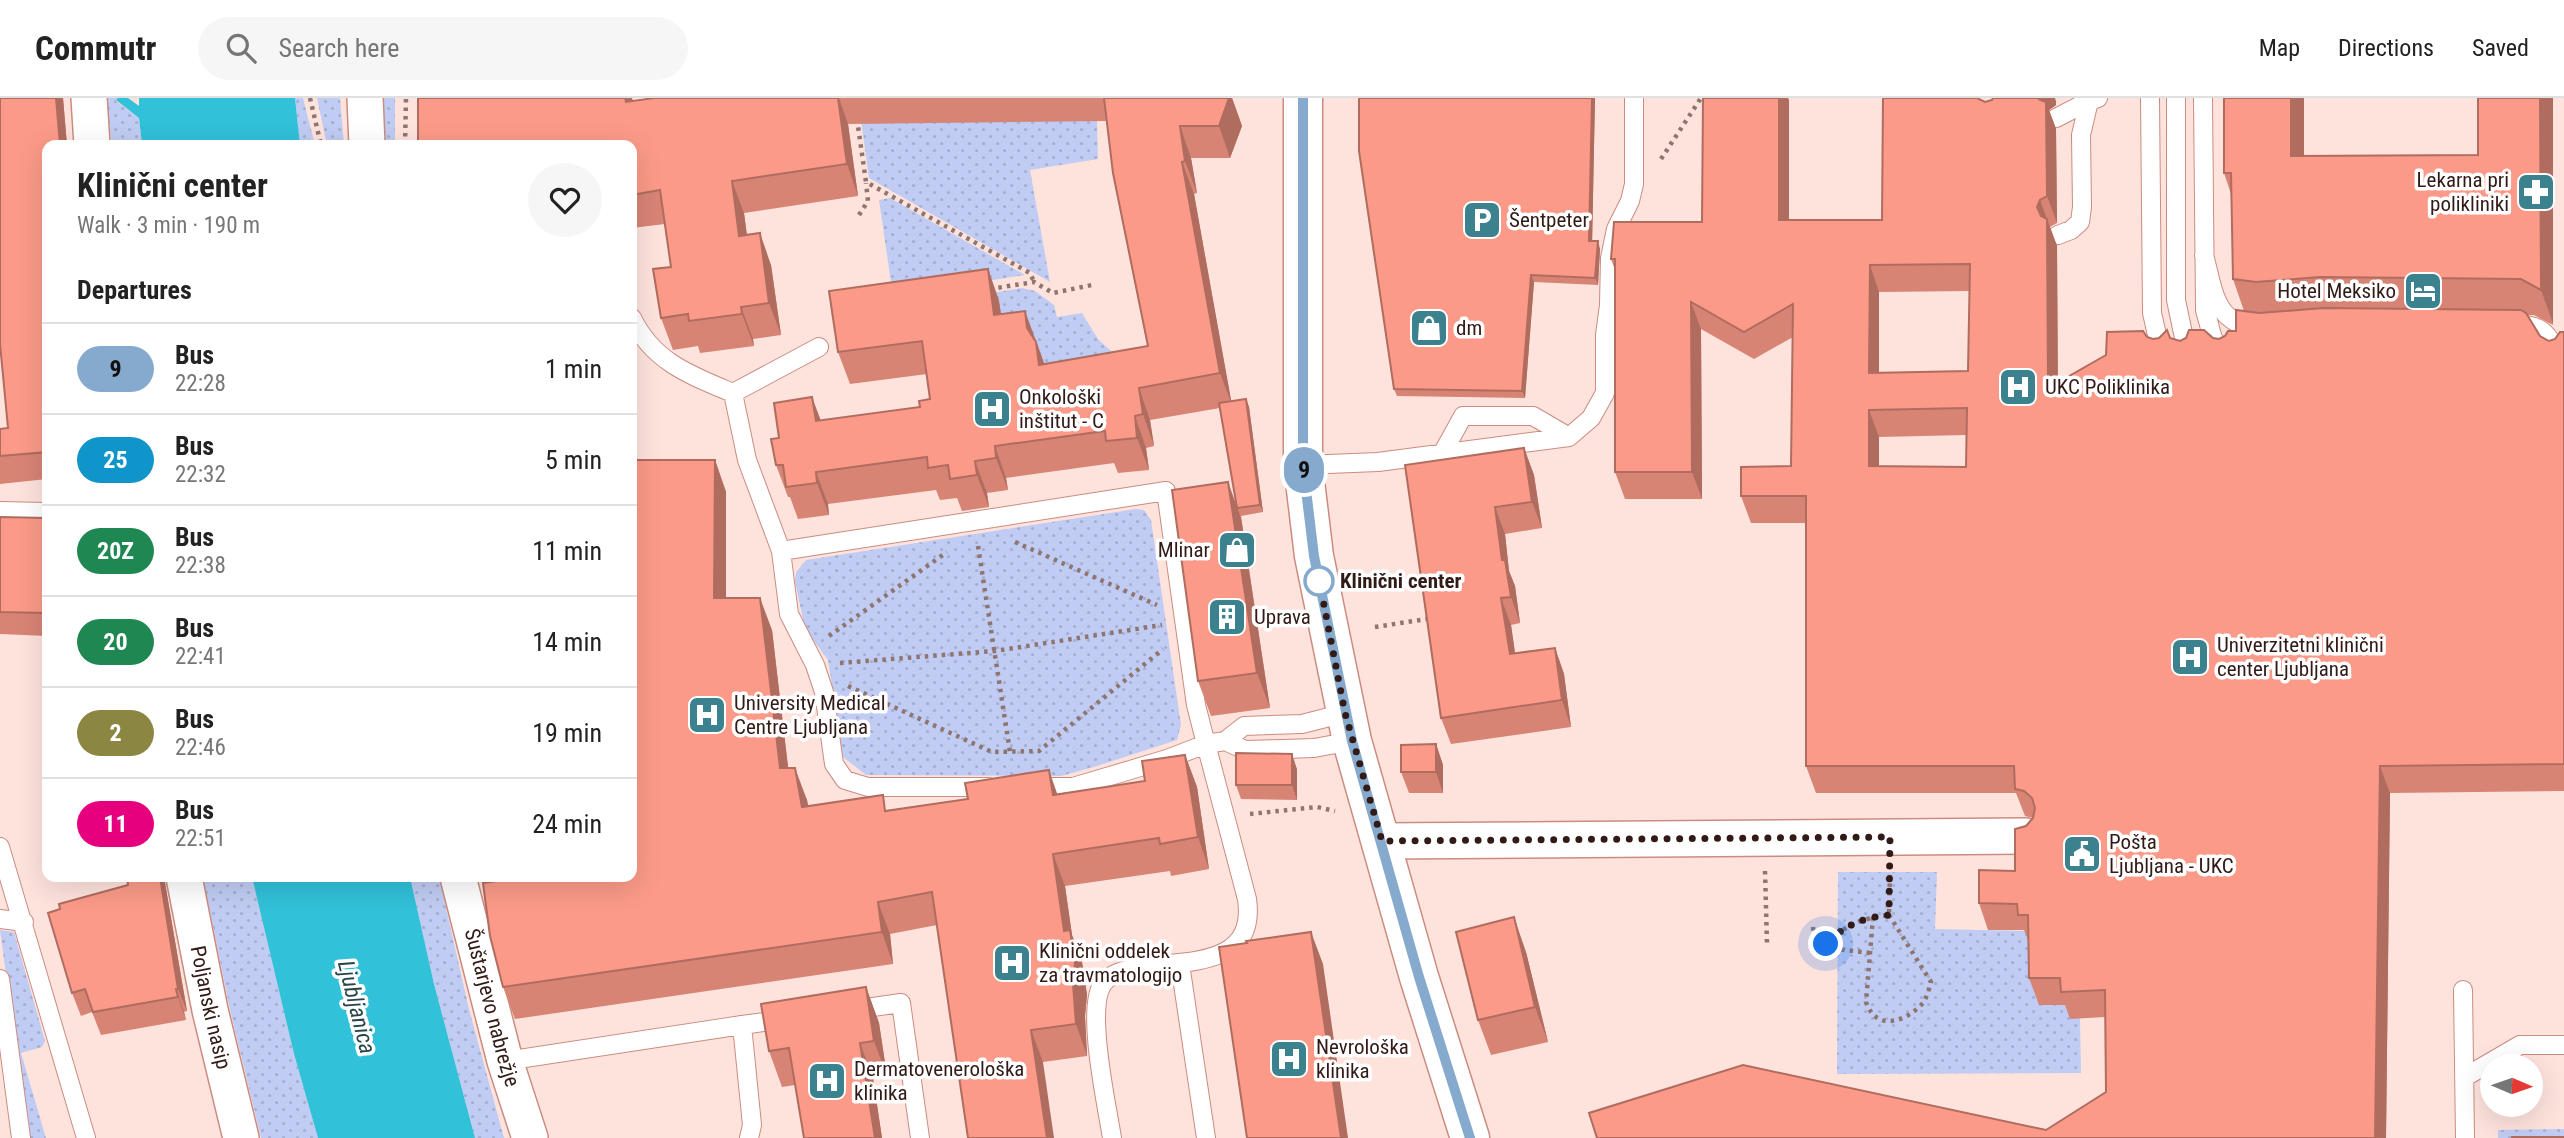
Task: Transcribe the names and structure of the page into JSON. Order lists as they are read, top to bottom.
{
  "streets": {
    "street": ["Poljanski nasip", "Šuštarjevo nabrežje"]
  },
  "water": ["Ljubljanica"],
  "places": {
    "pharmacy": ["Lekarna pri polikliniki"],
    "parking": ["Šentpeter"],
    "hotel": ["Hotel Meksiko"],
    "shop": ["dm", "Mlinar"],
    "hospital": [
      "UKC Poliklinika",
      "Onkološki inštitut - C",
      "Univerzitetni klinični center Ljubljana",
      "University Medical Centre Ljubljana",
      "Klinični oddelek za travmatologijo",
      "Nevrološka klinika",
      "Dermatovenerološka klinika"
    ],
    "other": ["Klinični center"],
    "building": ["Uprava"],
    "public building": ["Pošta Ljubljana - UKC"]
  },
  "lines": ["bus line 9"],
  "north": "right",
  "page": {
    "header": "Commutr",
    "search": "Search here",
    "nav": ["Map", "Directions", "Saved"],
    "on_map": "9",
    "heading": [
      ["Klinični center", "Walk · 3 min · 190 m"],
      "Departures"
    ],
    "list": [
      {
        "mark": "9",
        "name": "Bus",
        "note": "22:28",
        "value": "1 min"
      },
      {
        "mark": "25",
        "name": "Bus",
        "note": "22:32",
        "value": "5 min"
      },
      {
        "mark": "20Z",
        "name": "Bus",
        "note": "22:38",
        "value": "11 min"
      },
      {
        "mark": "20",
        "name": "Bus",
        "note": "22:41",
        "value": "14 min"
      },
      {
        "mark": "2",
        "name": "Bus",
        "note": "22:46",
        "value": "19 min"
      },
      {
        "mark": "11",
        "name": "Bus",
        "note": "22:51",
        "value": "24 min"
      }
    ]
  }
}
